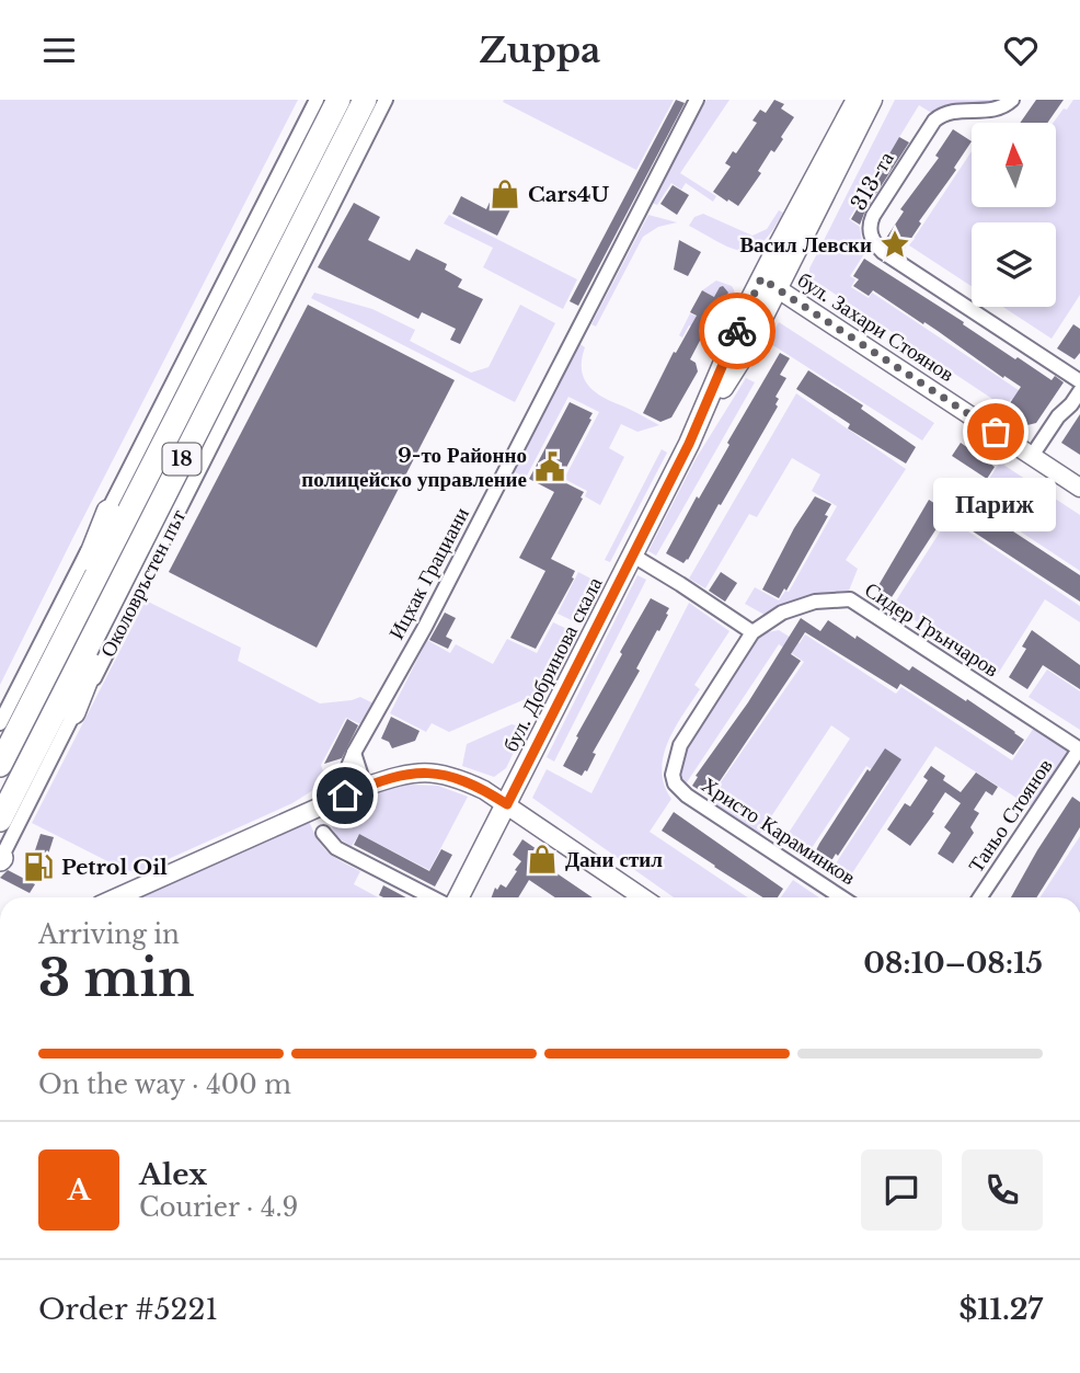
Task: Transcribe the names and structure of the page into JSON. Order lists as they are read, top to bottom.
{
  "streets": {
    "highway": ["18", "Околовръстен път"],
    "main road": ["бул. Добринова скала"],
    "street": [
      "313-та",
      "бул. Захари Стоянов",
      "Ицхак Грациани",
      "Сидер Грънчаров",
      "Таньо Стоянов",
      "Христо Караминков"
    ]
  },
  "crossings": [
    ["бул. Захари Стоянов", "бул. Добринова скала"],
    ["Сидер Грънчаров", "Таньо Стоянов"],
    ["Сидер Грънчаров", "Христо Караминков"]
  ],
  "places": {
    "shop": ["Cars4U", "Дани стил"],
    "place": ["Васил Левски"],
    "other": ["Париж"],
    "public building": ["9-то Районно полицейско управление"],
    "fuel station": ["Petrol Oil"]
  },
  "north": "top",
  "page": {
    "header": "Zuppa",
    "bubble": "Париж",
    "heading": ["3 min", "Arriving in", "08:10–08:15"],
    "panel": [
      "Alex",
      "Courier · 4.9",
      "Order #5221",
      "$11.27"
    ],
    "bar": "On the way · 400 m",
    "round": "A"
  }
}
